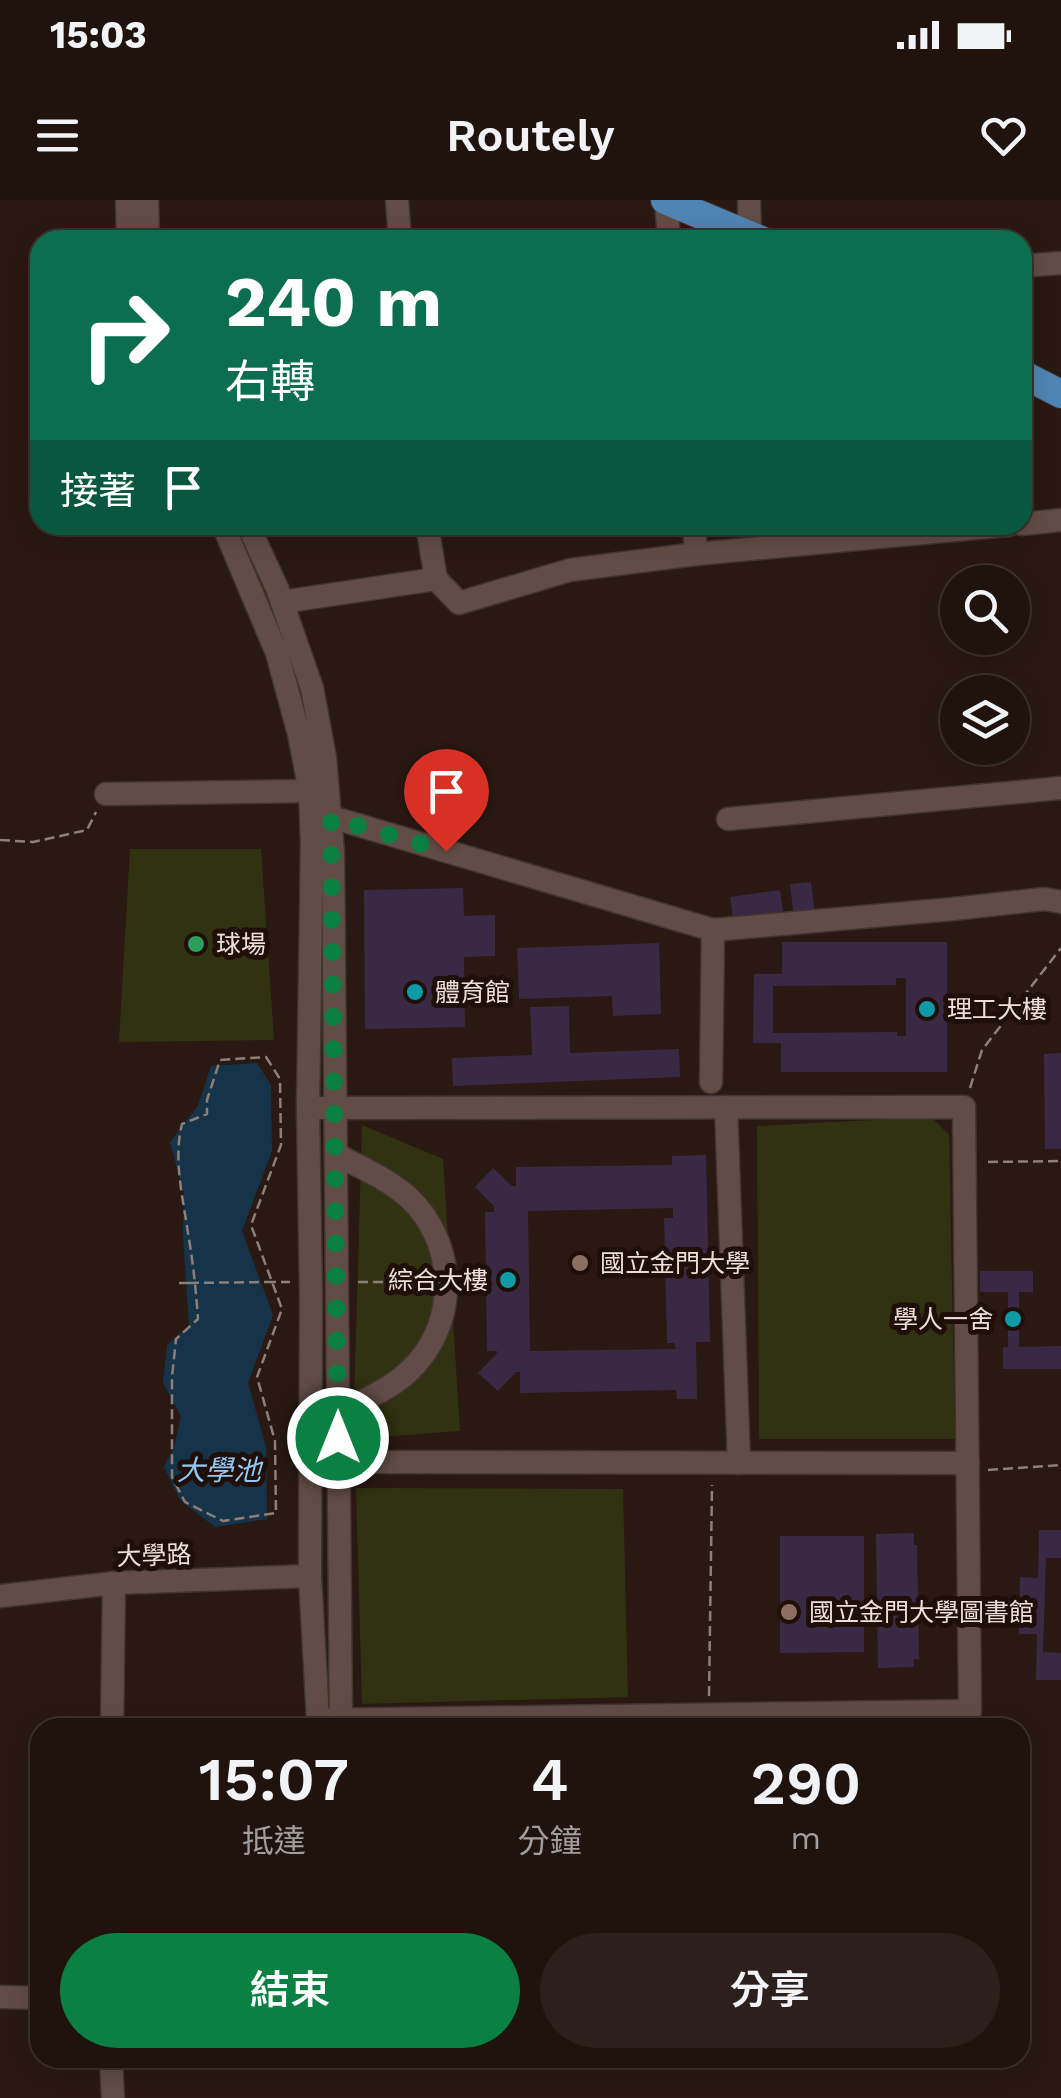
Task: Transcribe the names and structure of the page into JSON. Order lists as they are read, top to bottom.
{
  "streets": {
    "street": ["大學路"]
  },
  "water": ["大學池"],
  "places": [
    "球場",
    "體育館",
    "理工大樓",
    "國立金門大學",
    "綜合大樓",
    "學人一舍",
    "國立金門大學圖書館"
  ],
  "page": {
    "status": "15:03",
    "header": "Routely",
    "turn": ["240 m", "右轉"],
    "then": "接著",
    "eta": [
      "15:07",
      "抵達",
      "4",
      "分鐘",
      "290",
      "m"
    ],
    "buttons": ["結束", "分享"]
  }
}
